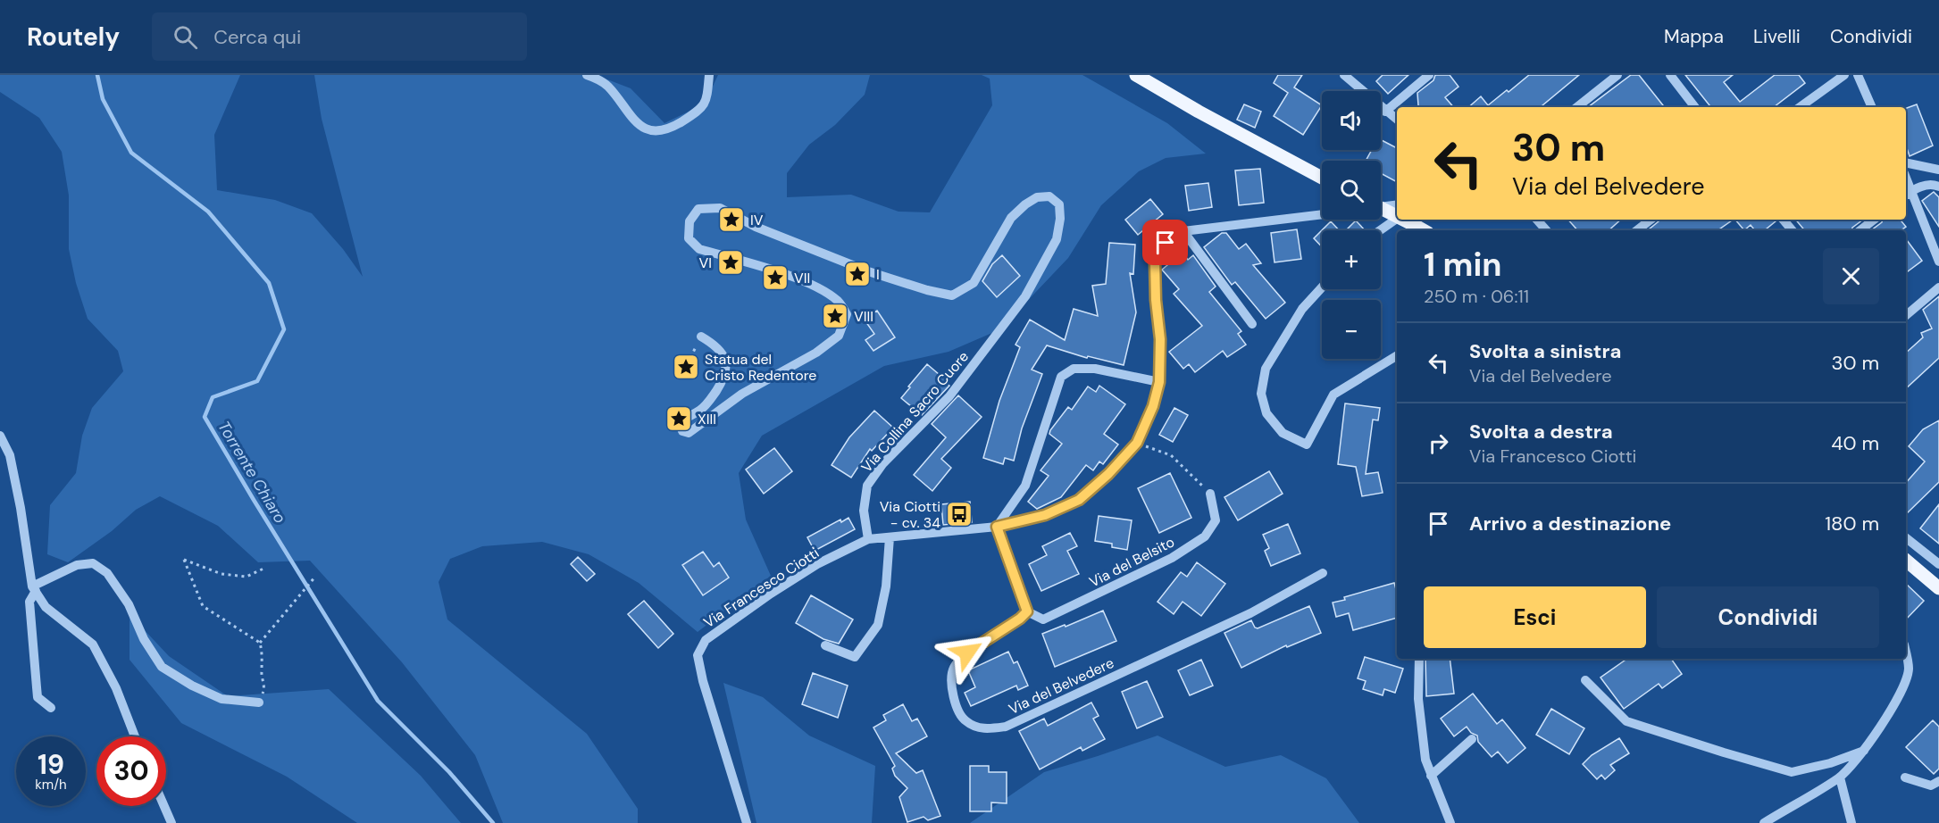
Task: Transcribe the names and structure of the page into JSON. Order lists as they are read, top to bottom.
{
  "streets": {
    "street": [
      "Via Collina Sacro Cuore",
      "Via del Belsito",
      "Via Francesco Ciotti",
      "Via del Belvedere"
    ]
  },
  "crossings": [
    ["Via Collina Sacro Cuore", "Via Francesco Ciotti"],
    ["Via del Belsito", "Via del Belvedere"]
  ],
  "water": ["Torrente Chiaro"],
  "places": {
    "place": [
      "IV",
      "VI",
      "I",
      "VII",
      "VIII",
      "Statua del Cristo Redentore",
      "XIII"
    ],
    "bus stop": ["Via Ciotti - cv. 34"]
  },
  "page": {
    "header": "Routely",
    "search": "Cerca qui",
    "nav": ["Mappa", "Livelli", "Condividi"],
    "map_buttons": ["+", "−"],
    "turn": ["30 m", "Via del Belvedere"],
    "heading": ["1 min", "250 m · 06:11"],
    "list": [
      {
        "name": "Svolta a sinistra",
        "note": "Via del Belvedere",
        "value": "30 m"
      },
      {
        "name": "Svolta a destra",
        "note": "Via Francesco Ciotti",
        "value": "40 m"
      },
      {
        "name": "Arrivo a destinazione",
        "value": "180 m"
      }
    ],
    "buttons": ["Esci", "Condividi"],
    "speed": "19 km/h",
    "limit": "30"
  }
}
